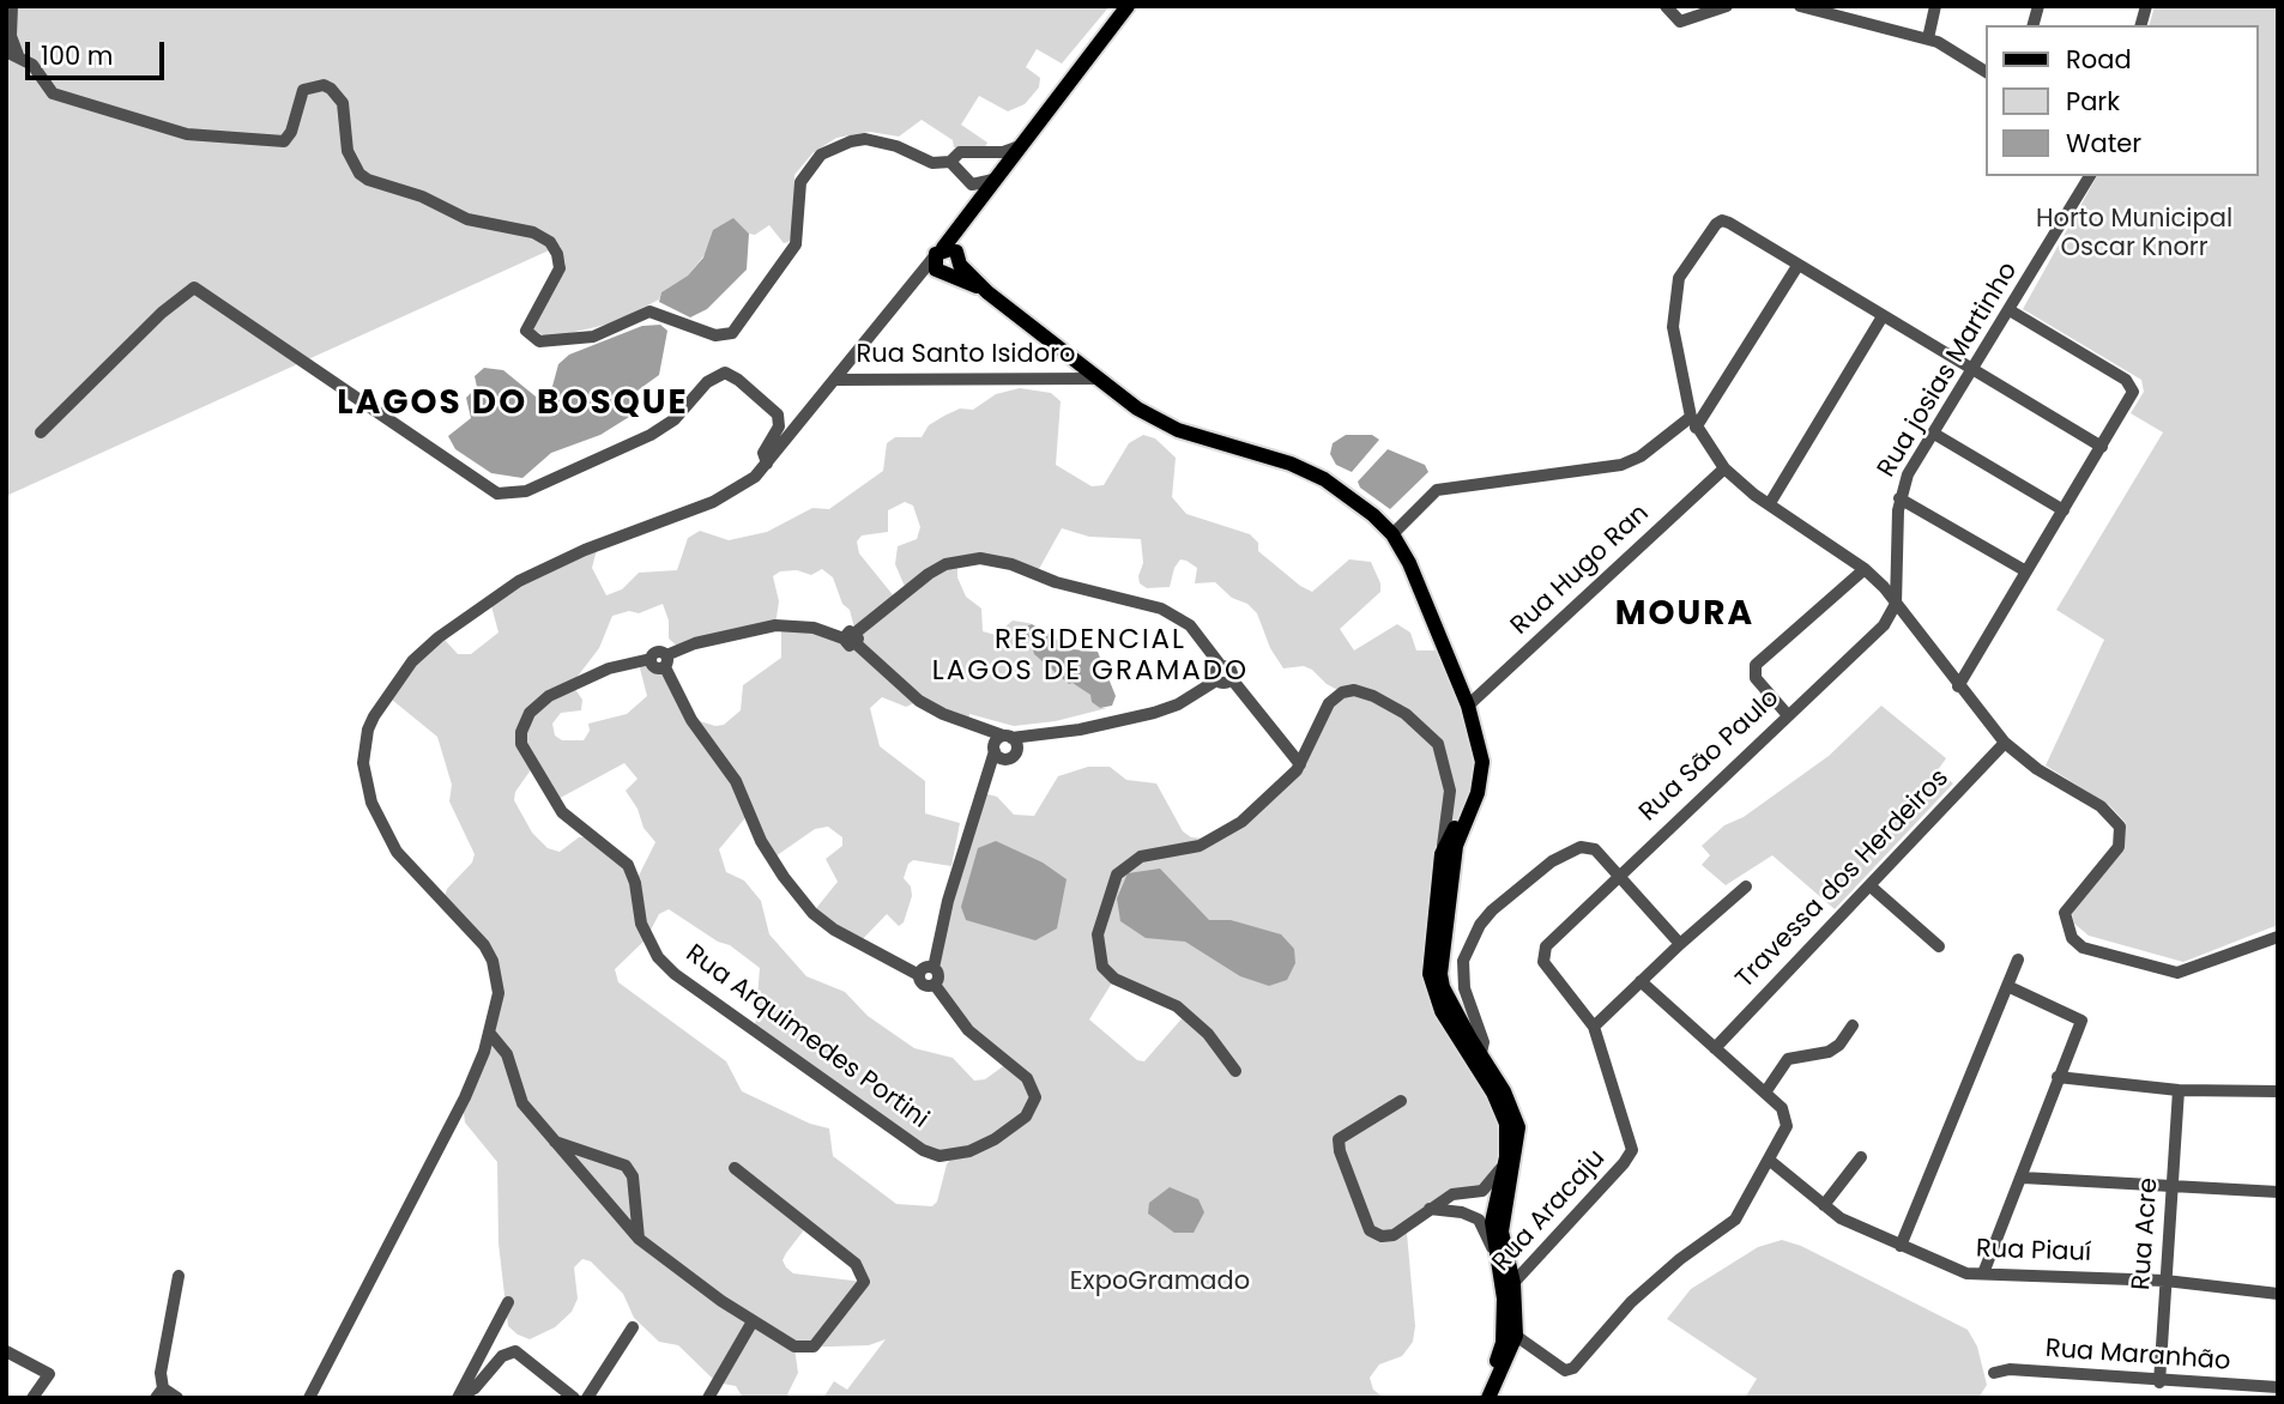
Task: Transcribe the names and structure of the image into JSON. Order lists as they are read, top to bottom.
{
  "streets": {
    "street": [
      "Rua Santo Isidoro",
      "Rua josias Martinho",
      "Rua Hugo Ran",
      "Rua São Paulo",
      "Travessa dos Herdeiros",
      "Rua Arquimedes Portini",
      "Rua Aracaju",
      "Rua Acre",
      "Rua Piauí",
      "Rua Maranhão"
    ]
  },
  "crossings": [
    ["Rua josias Martinho", "Rua São Paulo"],
    ["Rua São Paulo", "Rua Aracaju"],
    ["Rua Acre", "Rua Piauí"],
    ["Rua Acre", "Rua Maranhão"]
  ],
  "districts": ["LAGOS DO BOSQUE", "MOURA", "RESIDENCIAL LAGOS DE GRAMADO"],
  "parks": ["Horto Municipal Oscar Knorr", "ExpoGramado"],
  "legend": ["Road", "Park", "Water"],
  "scale_bar": "100 m"
}
